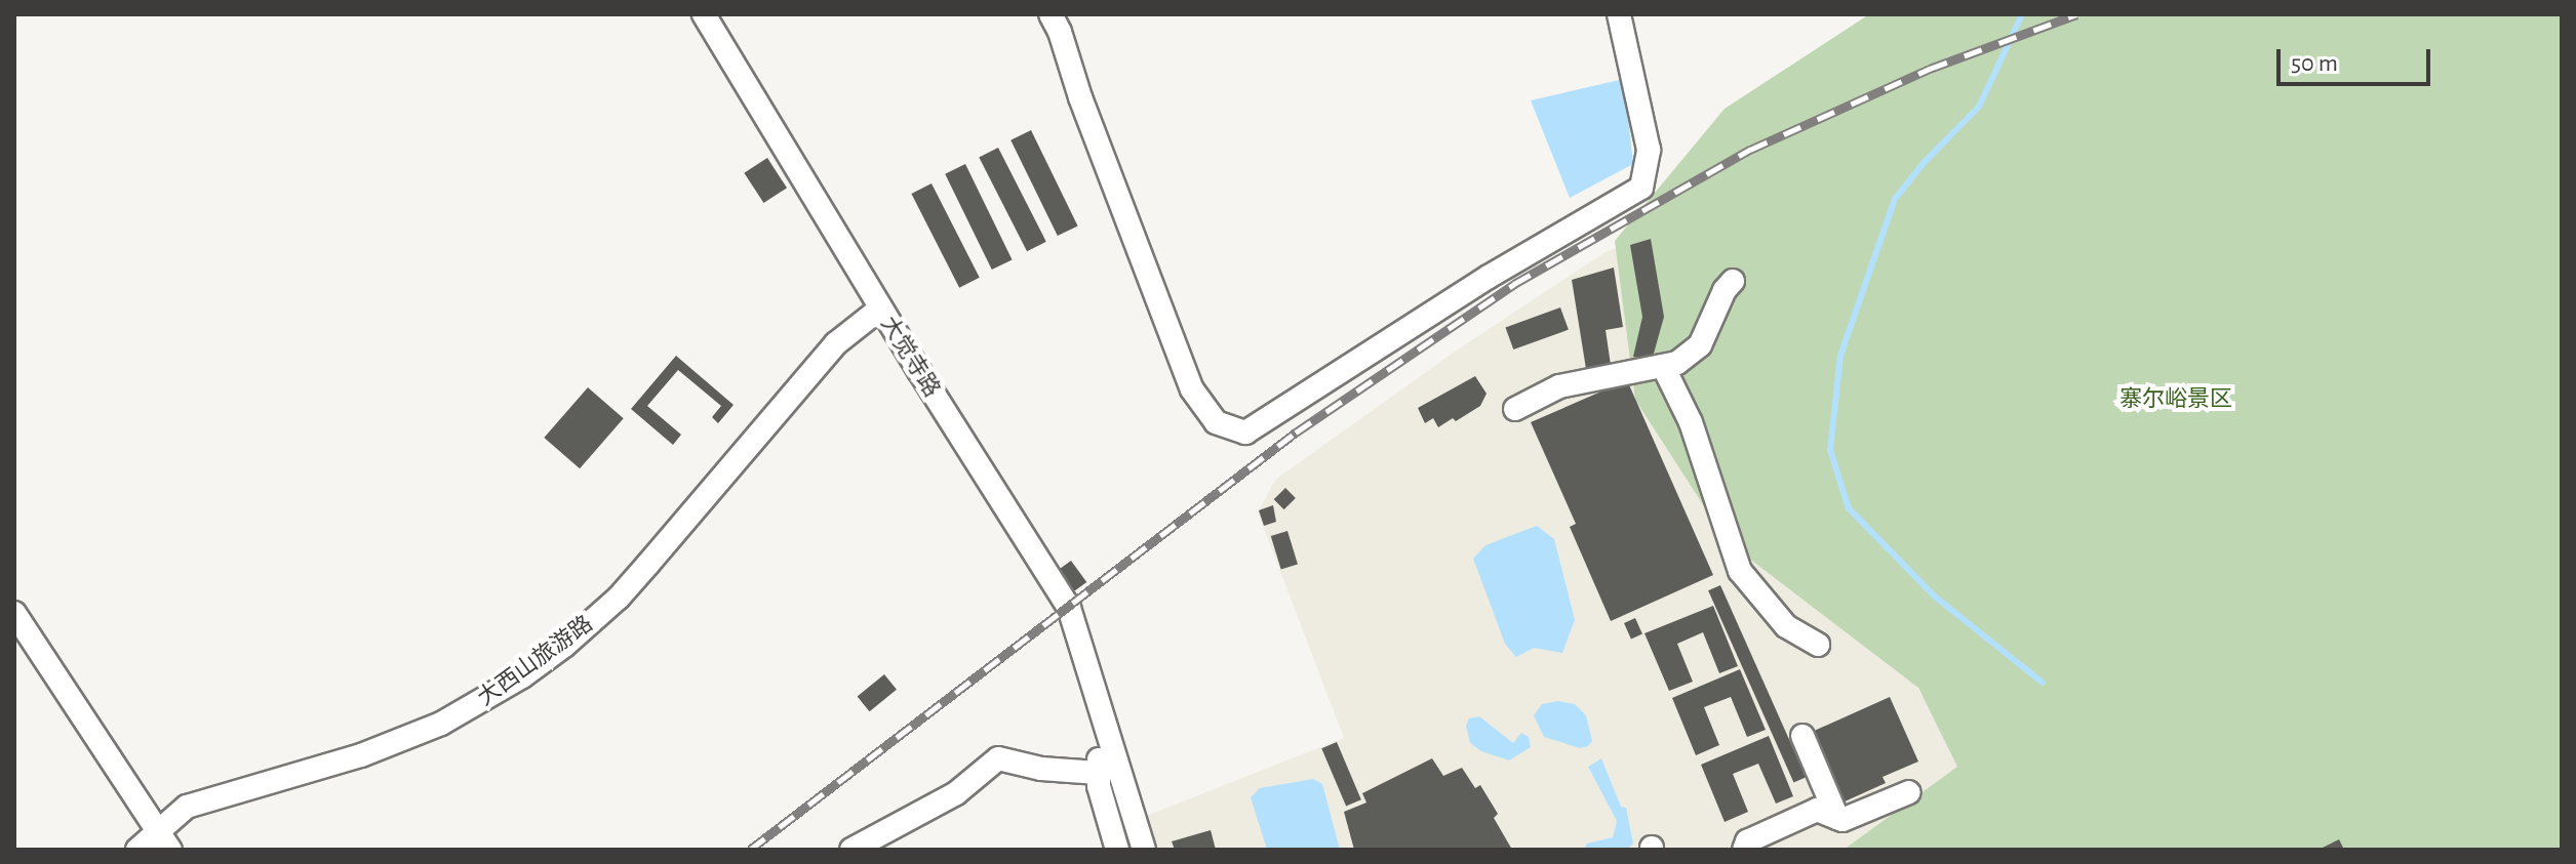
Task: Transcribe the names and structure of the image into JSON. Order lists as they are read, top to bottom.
{
  "streets": {
    "street": ["大觉寺路", "大西山旅游路"]
  },
  "crossings": [
    ["大觉寺路", "大西山旅游路"]
  ],
  "parks": ["寨尔峪景区"],
  "scale_bar": "50 m"
}
